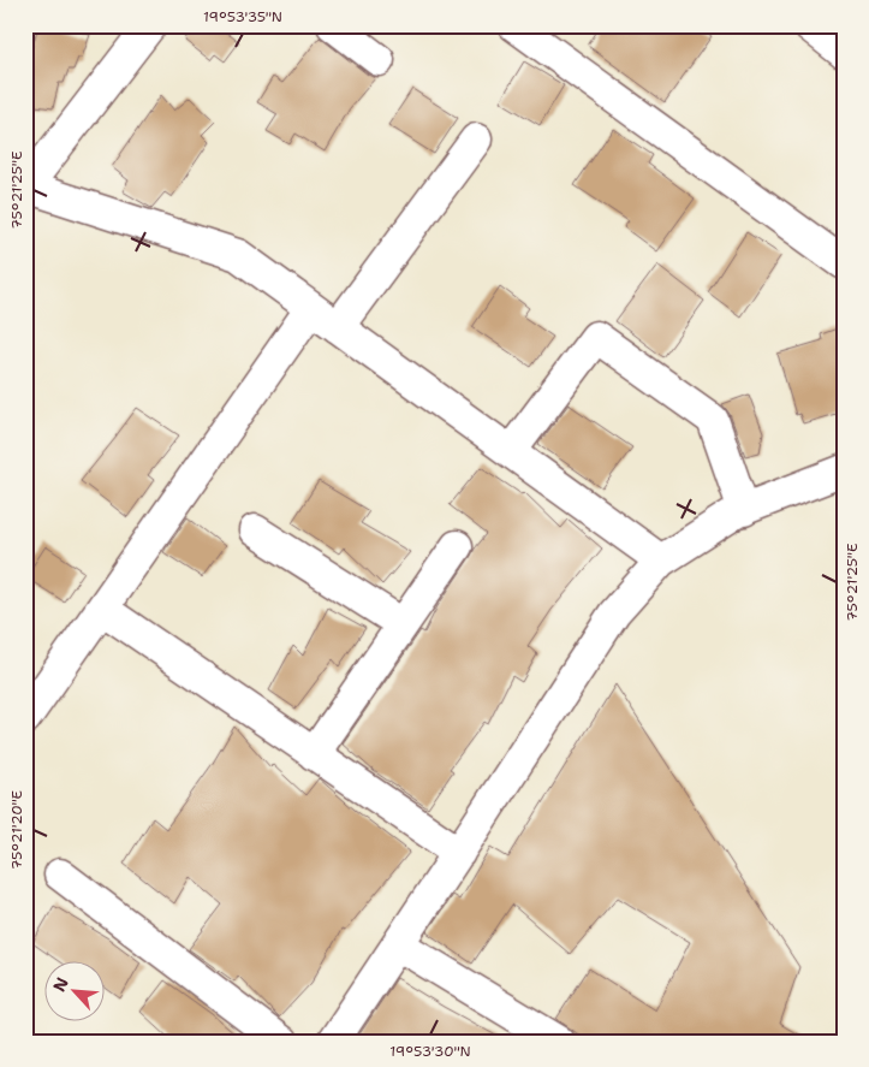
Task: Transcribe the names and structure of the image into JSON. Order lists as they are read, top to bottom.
{
  "north": "top left",
  "coordinates": [
    "19°53'35\"N",
    "75°21'25\"E",
    "75°21'20\"E",
    "19°53'30\"N"
  ]
}
